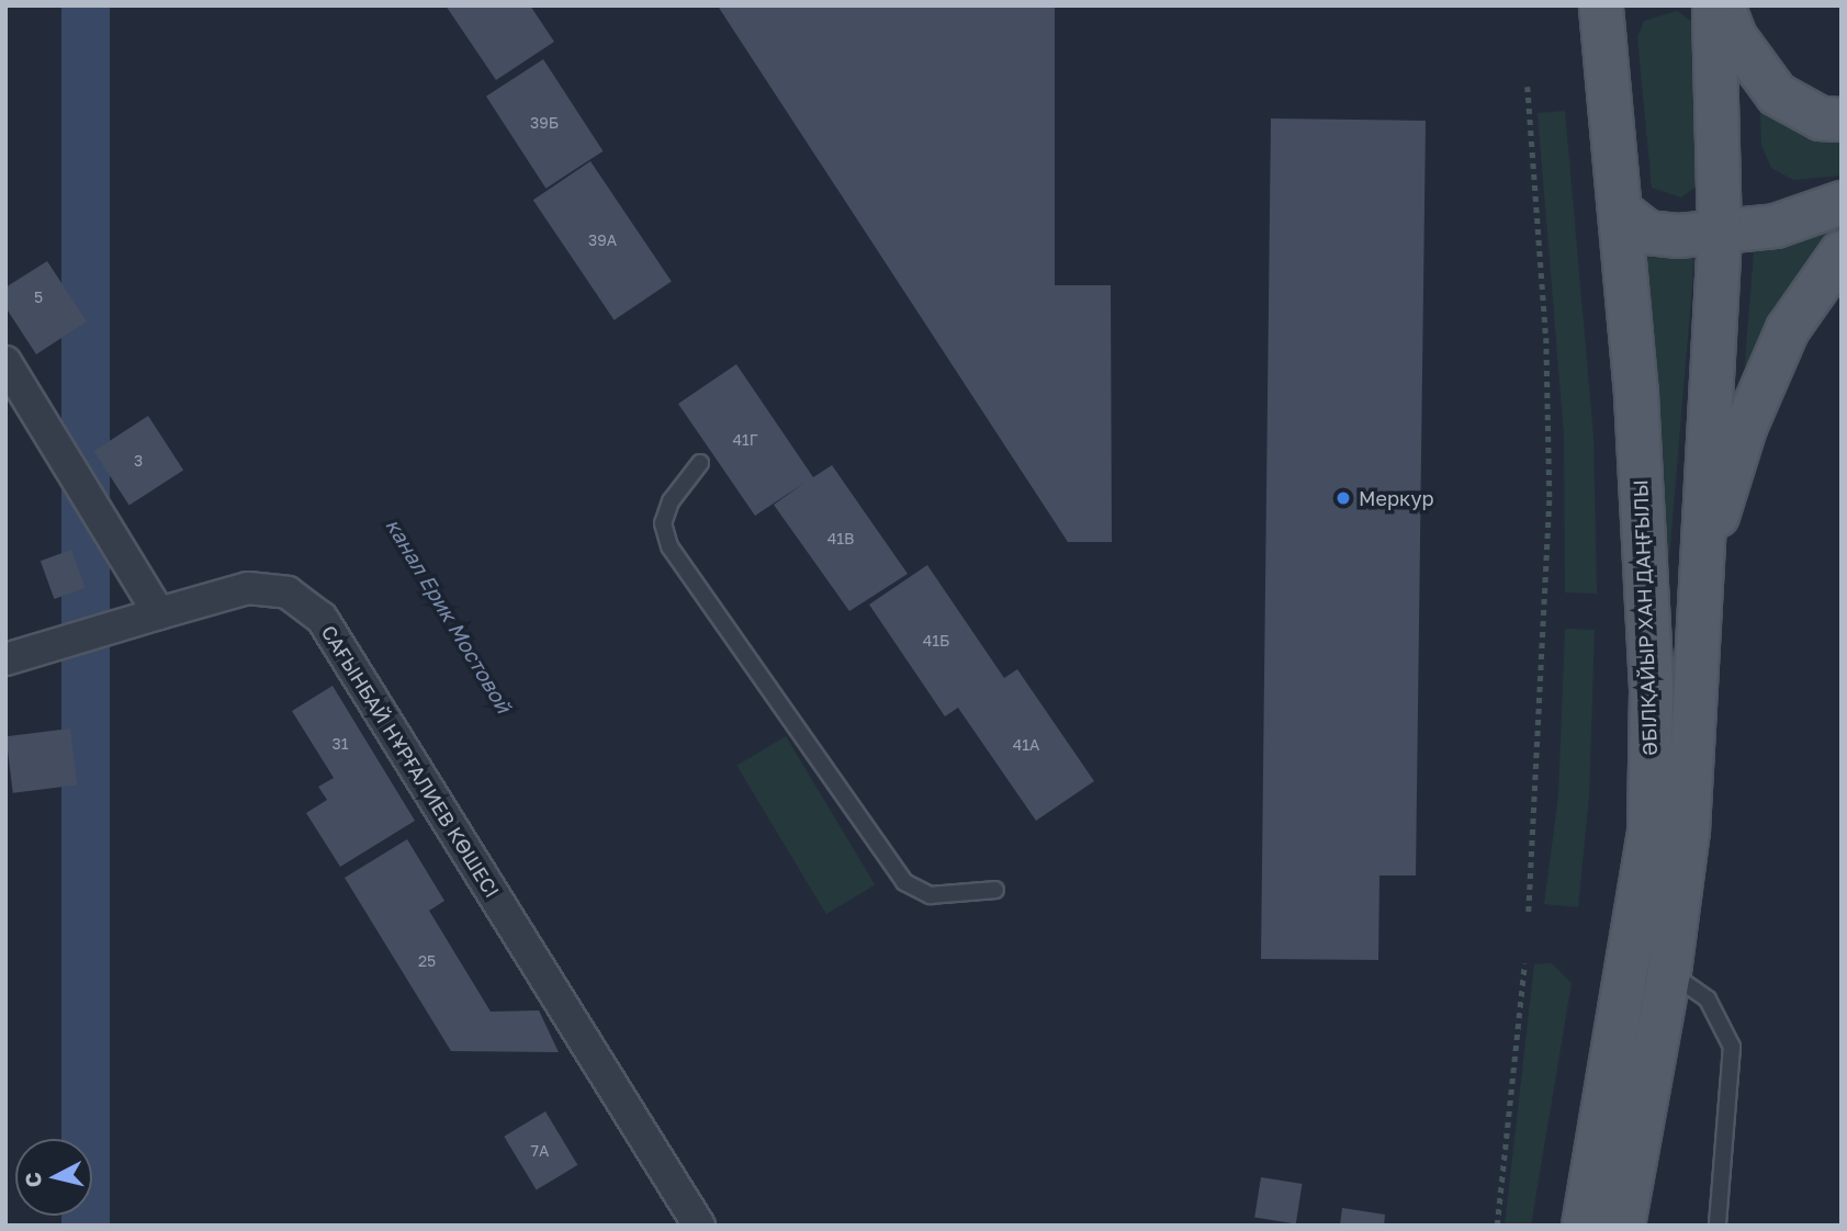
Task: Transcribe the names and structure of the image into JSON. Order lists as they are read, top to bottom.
{
  "streets": {
    "main road": ["ӘБІЛҚАЙЫР ХАН ДАҢҒЫЛЫ"],
    "street": ["САҒЫНБАЙ НҰРҒАЛИЕВ КӨШЕСІ"]
  },
  "water": ["канал Ерик Мостовой"],
  "places": ["Меркур"],
  "house_numbers": [
    "39Б",
    "39А",
    "5",
    "41Г",
    "3",
    "41В",
    "41Б",
    "31",
    "41А",
    "25",
    "7А"
  ],
  "north": "left"
}
